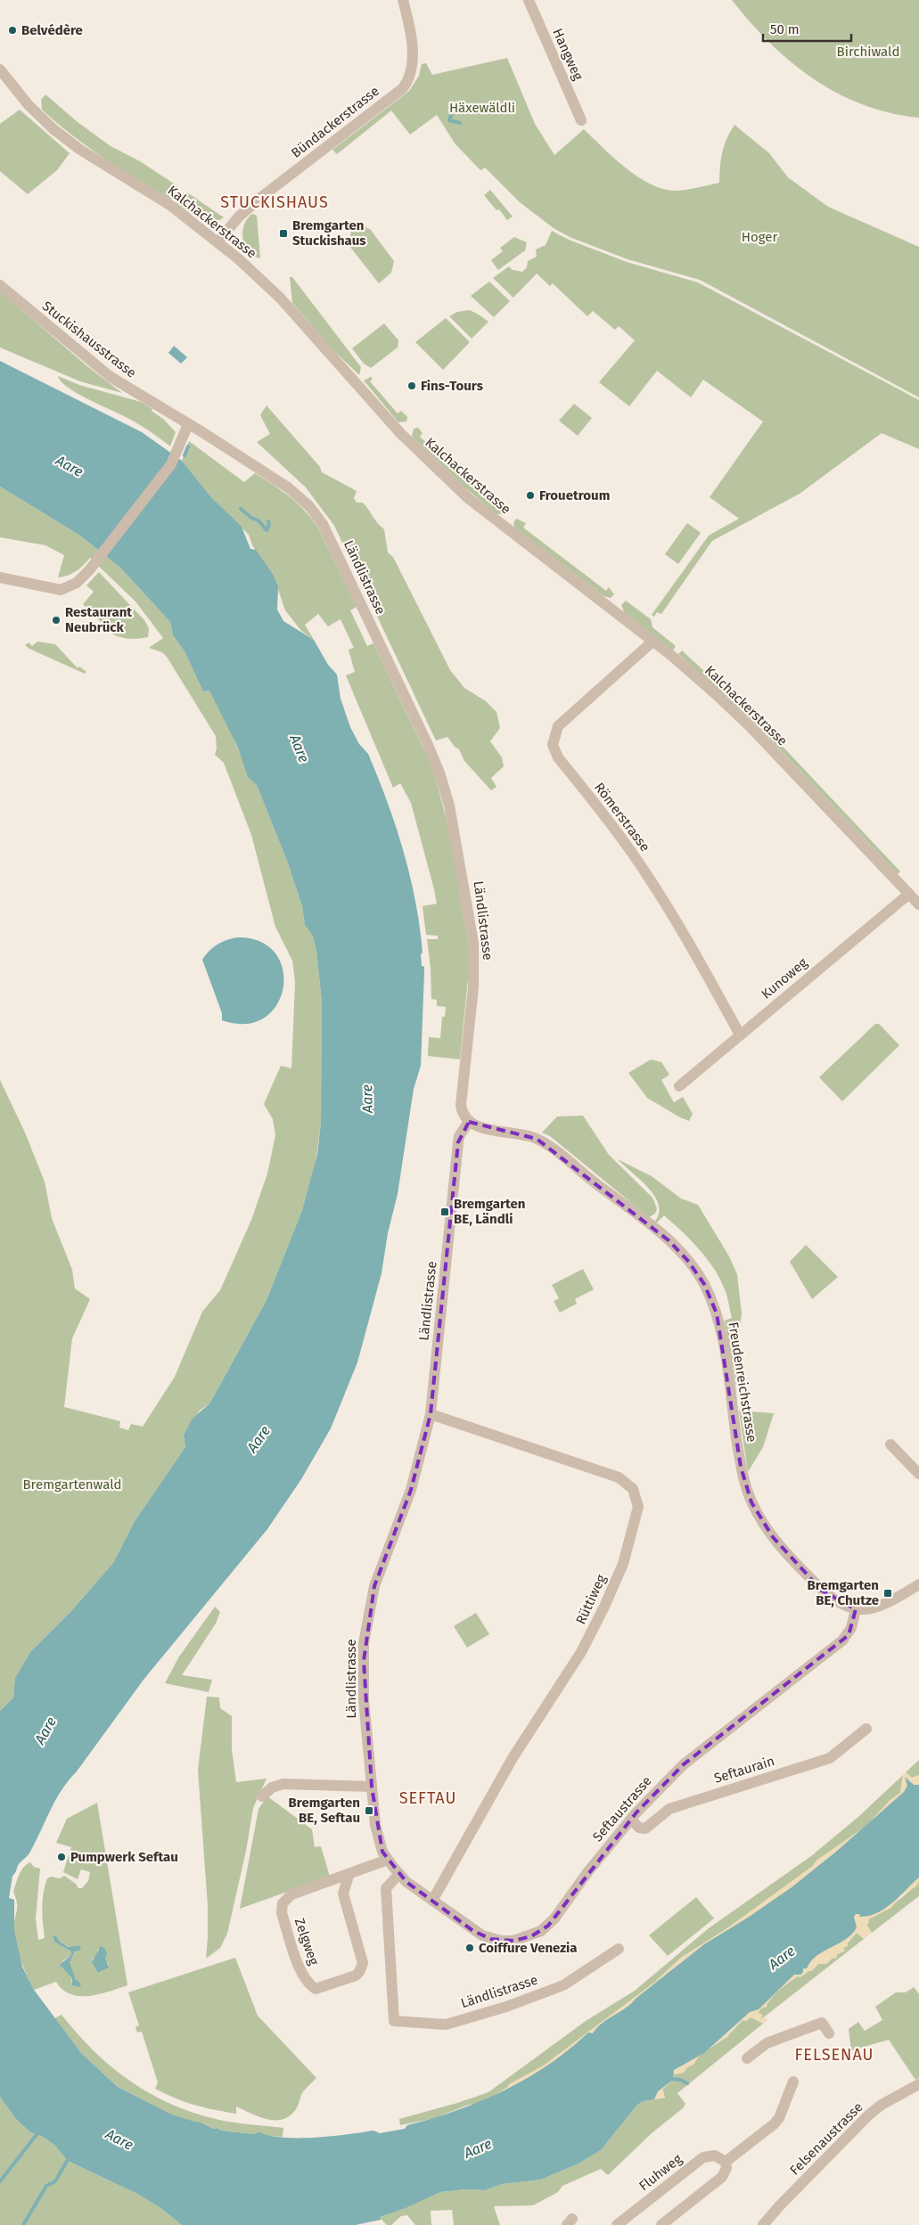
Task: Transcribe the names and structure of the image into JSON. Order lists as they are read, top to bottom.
{
  "streets": {
    "street": [
      "Hangweg",
      "Bündackerstrasse",
      "Kalchackerstrasse",
      "Stuckishausstrasse",
      "Ländlistrasse",
      "Römerstrasse",
      "Kunoweg",
      "Freudenreichstrasse",
      "Rüttiweg",
      "Seftaurain",
      "Seftaustrasse",
      "Zelgweg",
      "Felsenaustrasse",
      "Fluhweg"
    ]
  },
  "crossings": [
    ["Bündackerstrasse", "Kalchackerstrasse"],
    ["Kalchackerstrasse", "Römerstrasse"],
    ["Kalchackerstrasse", "Kunoweg"],
    ["Stuckishausstrasse", "Ländlistrasse"],
    ["Ländlistrasse", "Freudenreichstrasse"],
    ["Ländlistrasse", "Rüttiweg"],
    ["Ländlistrasse", "Seftaustrasse"],
    ["Ländlistrasse", "Zelgweg"],
    ["Römerstrasse", "Kunoweg"],
    ["Freudenreichstrasse", "Seftaustrasse"],
    ["Rüttiweg", "Seftaustrasse"],
    ["Seftaurain", "Seftaustrasse"]
  ],
  "districts": ["STUCKISHAUS", "SEFTAU", "FELSENAU"],
  "water": ["Aare"],
  "parks": [
    "Birchiwald",
    "Häxewäldli",
    "Hoger",
    "Bremgartenwald"
  ],
  "places": {
    "other": [
      "Belvédère",
      "Fins-Tours",
      "Frouetroum",
      "Restaurant Neubrück",
      "Pumpwerk Seftau",
      "Coiffure Venezia"
    ],
    "transit": [
      "Bremgarten Stuckishaus",
      "Bremgarten BE, Ländli",
      "Bremgarten BE, Chutze",
      "Bremgarten BE, Seftau"
    ]
  },
  "scale_bar": "50 m"
}
